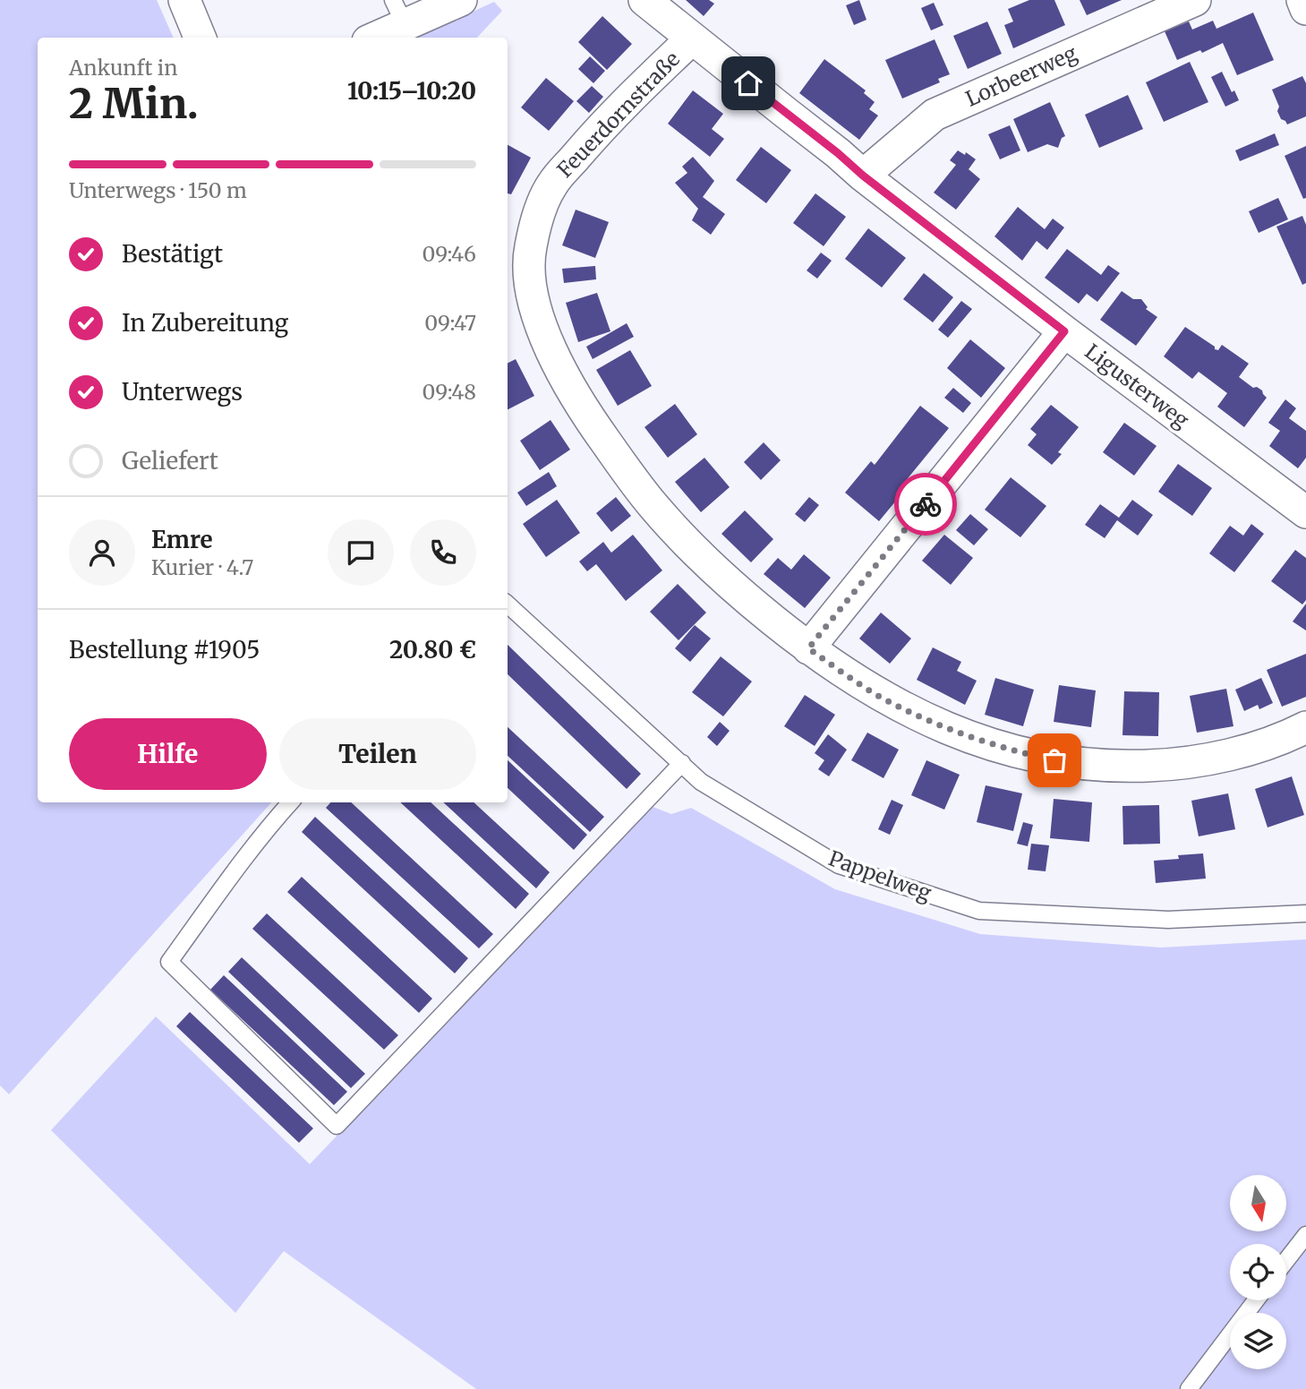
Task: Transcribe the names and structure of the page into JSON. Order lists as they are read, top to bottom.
{
  "streets": {
    "street": ["Lorbeerweg", "Feuerdornstraße", "Ligusterweg"],
    "lane": ["Pappelweg"]
  },
  "crossings": [
    ["Lorbeerweg", "Ligusterweg"],
    ["Feuerdornstraße", "Ligusterweg"]
  ],
  "north": "bottom",
  "page": {
    "heading": ["2 Min.", "Ankunft in", "10:15–10:20"],
    "panel": [
      "Emre",
      "Kurier · 4.7",
      "Bestellung #1905",
      "20.80 €"
    ],
    "bar": "Unterwegs · 150 m",
    "list": [
      ["Bestätigt", "09:46"],
      ["In Zubereitung", "09:47"],
      ["Unterwegs", "09:48"],
      "Geliefert"
    ],
    "buttons": ["Hilfe", "Teilen"]
  }
}
